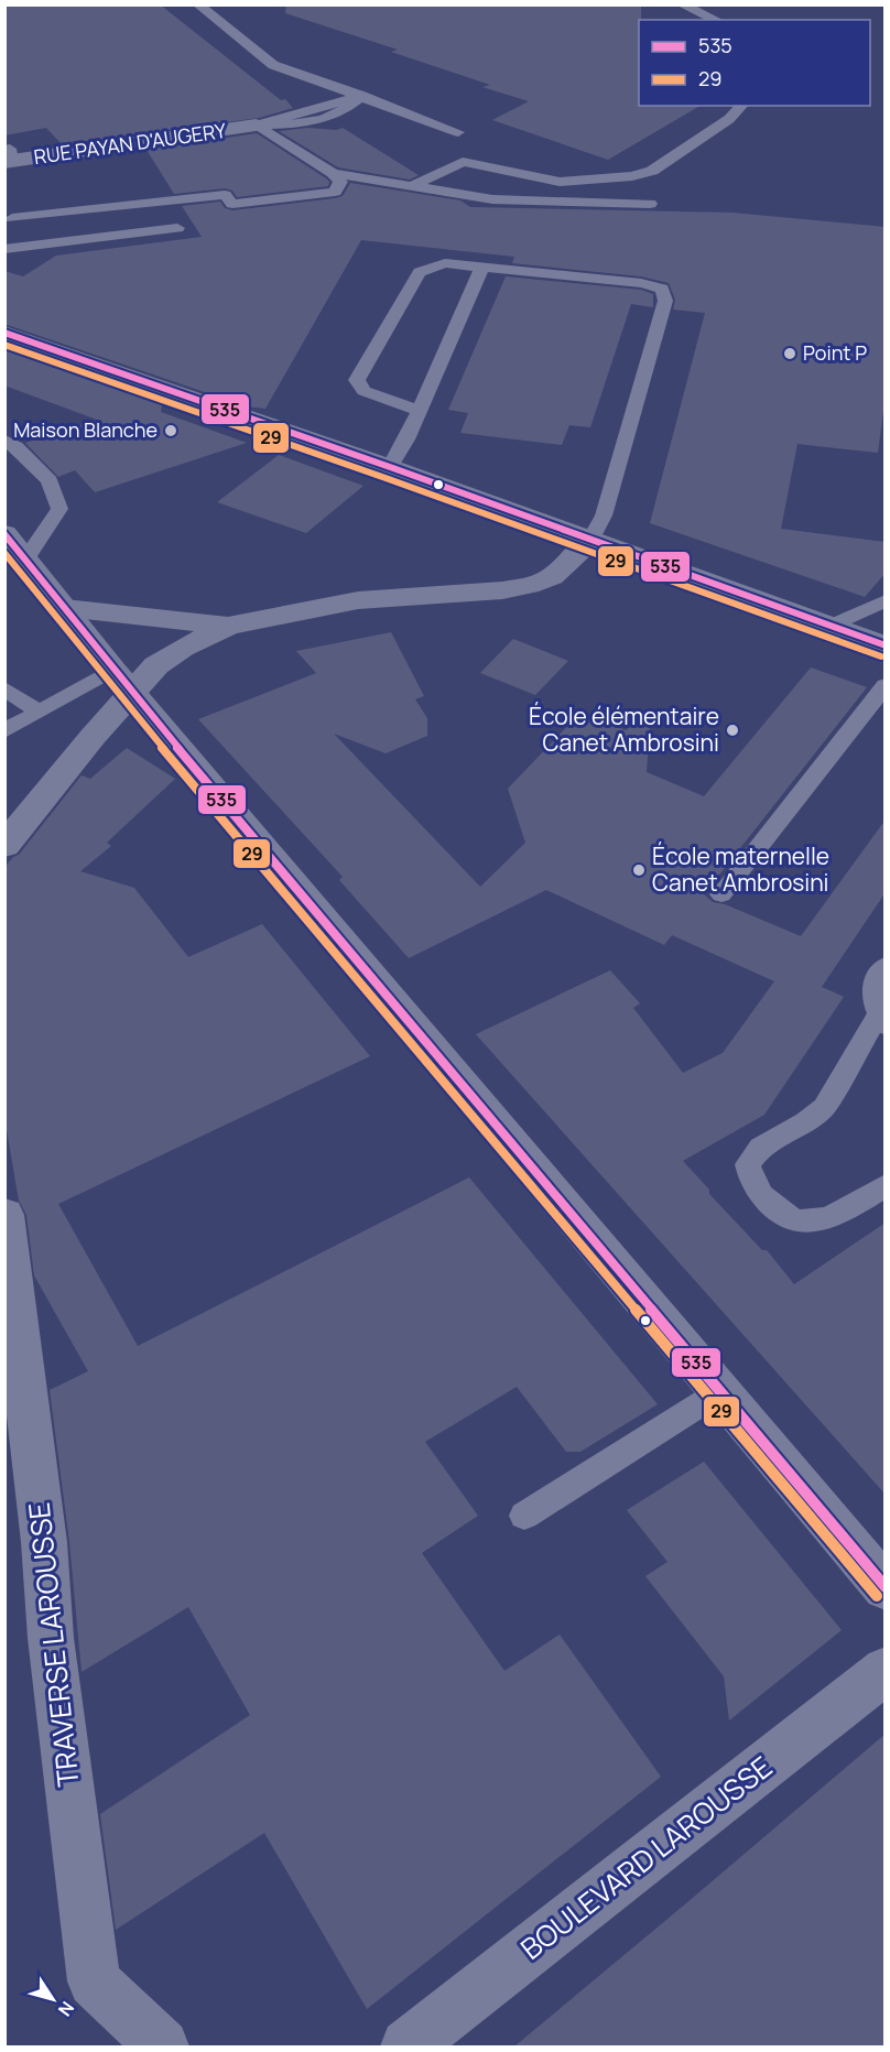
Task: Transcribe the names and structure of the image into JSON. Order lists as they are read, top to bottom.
{
  "streets": {
    "street": ["RUE PAYAN D'AUGERY", "TRAVERSE LAROUSSE", "BOULEVARD LAROUSSE"]
  },
  "places": [
    "Point P",
    "Maison Blanche",
    "École élémentaire Canet Ambrosini",
    "École maternelle Canet Ambrosini"
  ],
  "lines": ["transit line 535", "transit line 29"],
  "legend": ["535", "29"],
  "north": "bottom right"
}
